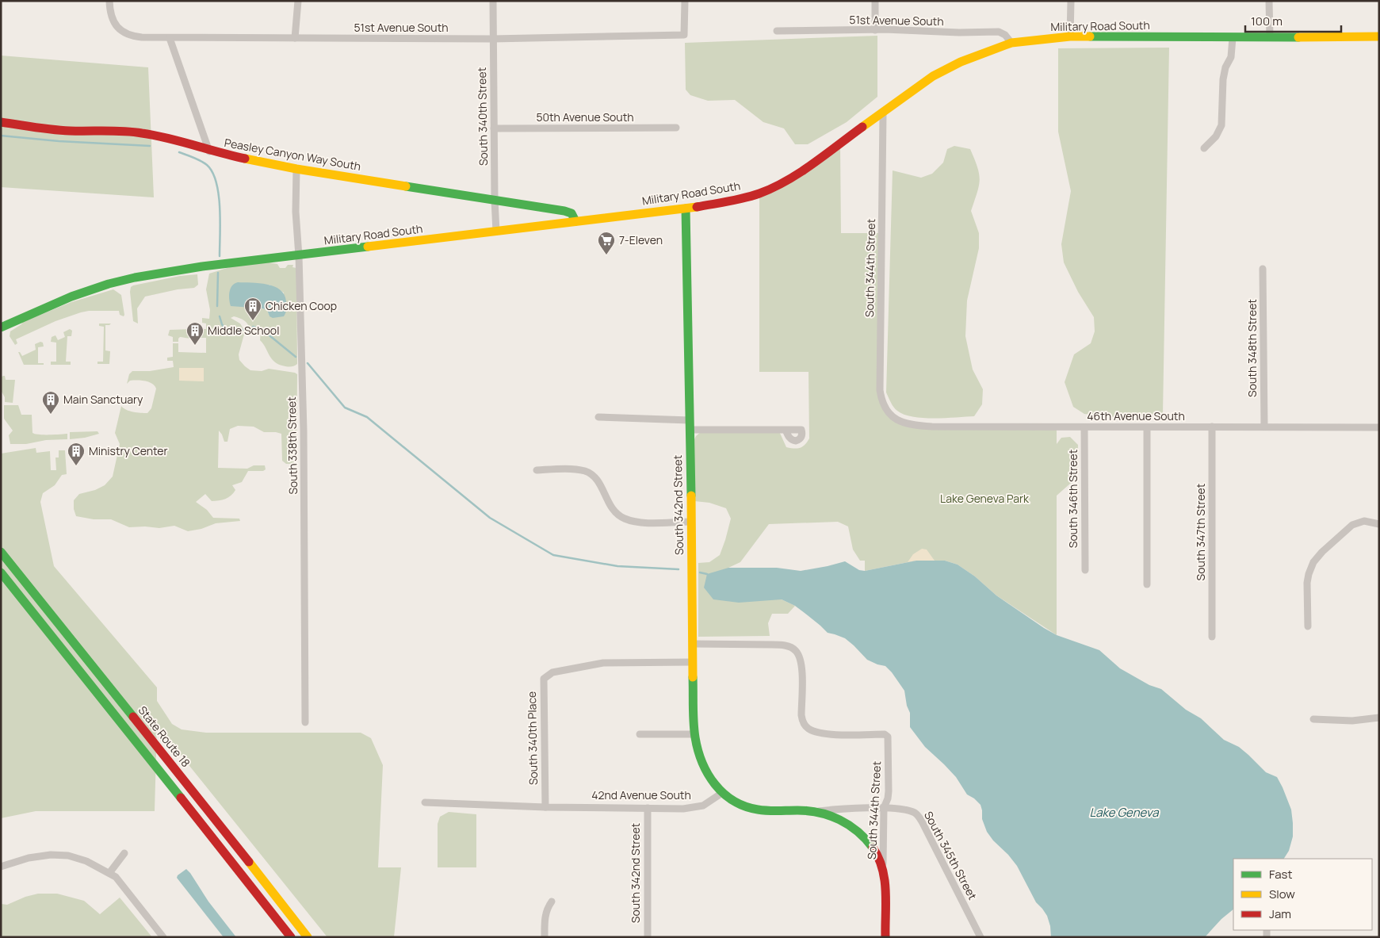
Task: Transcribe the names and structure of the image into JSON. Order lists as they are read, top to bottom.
{
  "streets": {
    "main road": [
      "Military Road South",
      "Peasley Canyon Way South",
      "South 342nd Street",
      "State Route 18"
    ],
    "street": [
      "51st Avenue South",
      "South 340th Street",
      "50th Avenue South",
      "South 344th Street",
      "South 348th Street",
      "46th Avenue South",
      "South 338th Street",
      "South 346th Street",
      "South 347th Street",
      "South 340th Place",
      "42nd Avenue South",
      "South 345th Street"
    ]
  },
  "crossings": [
    ["51st Avenue South", "Military Road South"],
    ["51st Avenue South", "South 340th Street"],
    ["Military Road South", "South 340th Street"],
    ["Military Road South", "Peasley Canyon Way South"],
    ["Military Road South", "South 344th Street"],
    ["Military Road South", "South 338th Street"],
    ["Military Road South", "South 342nd Street"],
    ["South 340th Street", "50th Avenue South"],
    ["South 340th Street", "Peasley Canyon Way South"],
    ["Peasley Canyon Way South", "South 338th Street"],
    ["South 344th Street", "46th Avenue South"],
    ["South 344th Street", "South 342nd Street"],
    ["South 344th Street", "South 345th Street"],
    ["South 348th Street", "46th Avenue South"],
    ["46th Avenue South", "South 346th Street"],
    ["46th Avenue South", "South 347th Street"],
    ["South 342nd Street", "South 340th Place"],
    ["South 342nd Street", "42nd Avenue South"],
    ["South 340th Place", "42nd Avenue South"]
  ],
  "water": ["Lake Geneva"],
  "parks": ["Lake Geneva Park"],
  "places": {
    "supermarket": ["7-Eleven"],
    "building": [
      "Chicken Coop",
      "Middle School",
      "Main Sanctuary",
      "Ministry Center"
    ]
  },
  "legend": ["Fast", "Slow", "Jam"],
  "scale_bar": "100 m"
}
